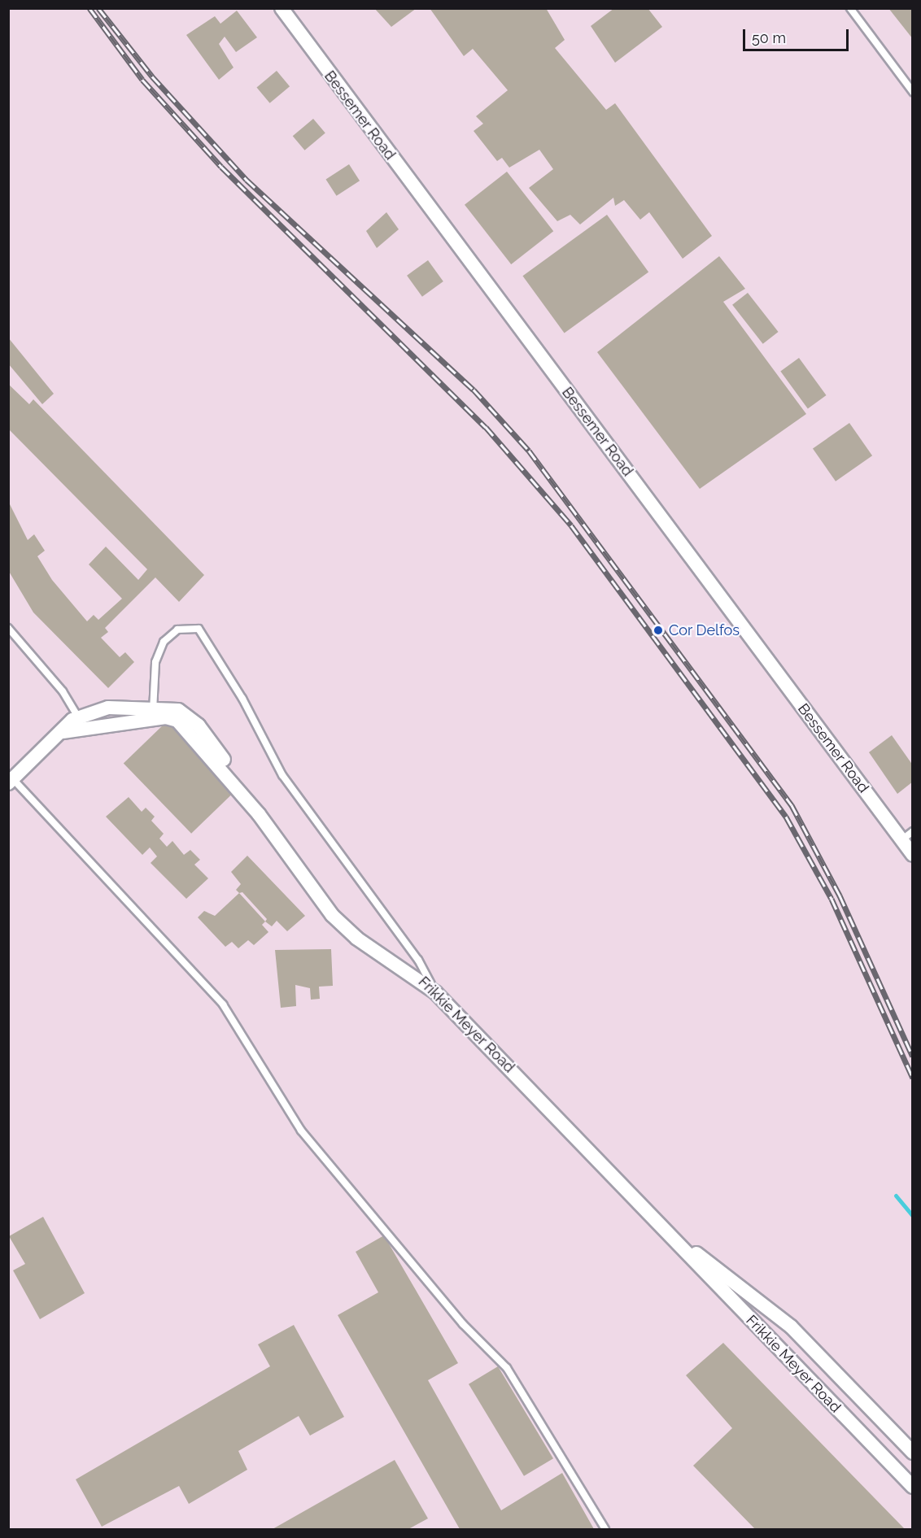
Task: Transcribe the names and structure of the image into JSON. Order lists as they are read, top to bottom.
{
  "streets": {
    "street": ["Bessemer Road", "Frikkie Meyer Road"]
  },
  "places": ["Cor Delfos"],
  "scale_bar": "50 m"
}
